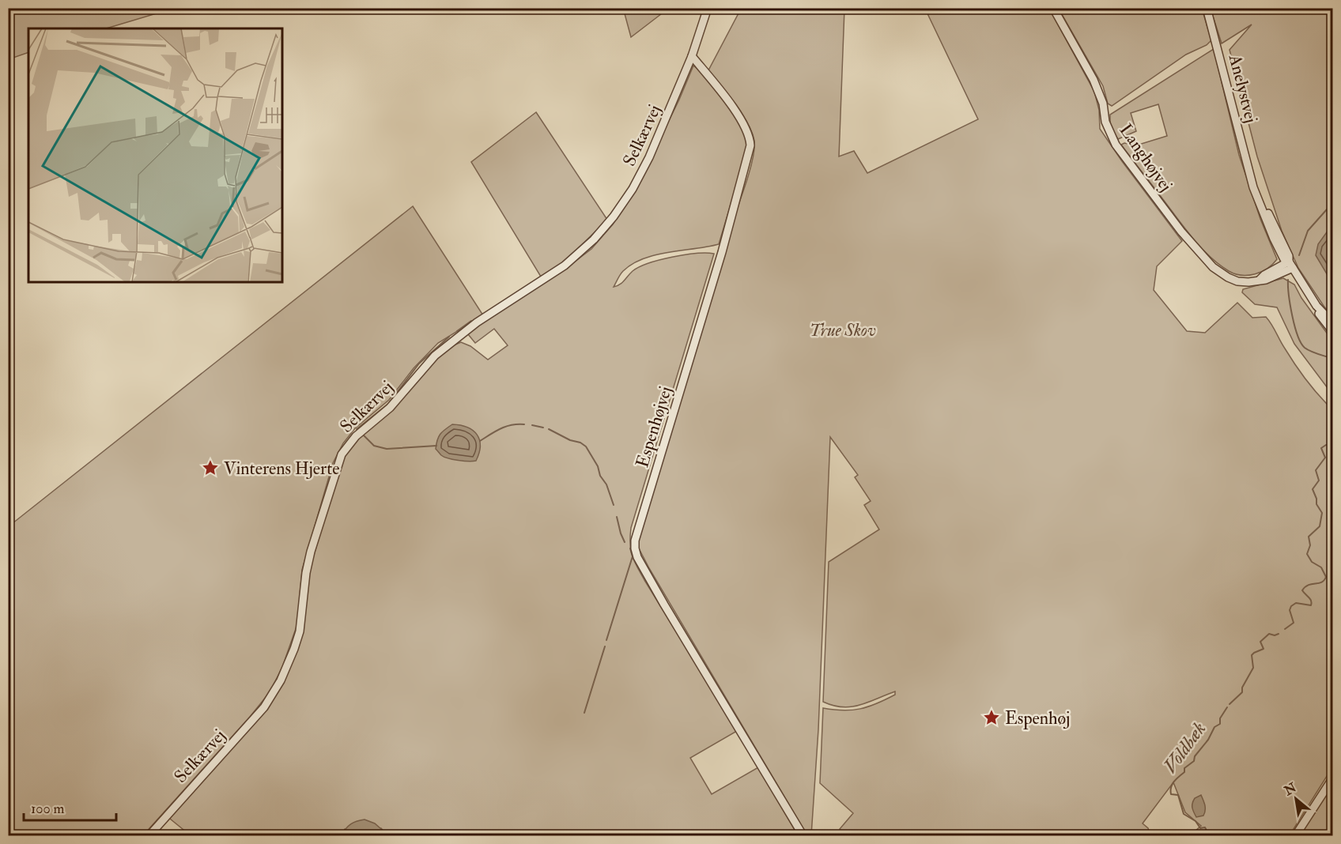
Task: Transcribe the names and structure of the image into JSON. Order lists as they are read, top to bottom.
{
  "streets": {
    "street": [
      "Anelystvej",
      "Selkærvej",
      "Langhøjvej",
      "Espenhøjvej"
    ]
  },
  "crossings": [
    ["Anelystvej", "Langhøjvej"],
    ["Selkærvej", "Espenhøjvej"]
  ],
  "water": ["Voldbæk"],
  "parks": ["True Skov"],
  "places": {
    "place": ["Vinterens Hjerte", "Espenhøj"]
  },
  "scale_bar": "100 m",
  "north": "top left"
}
